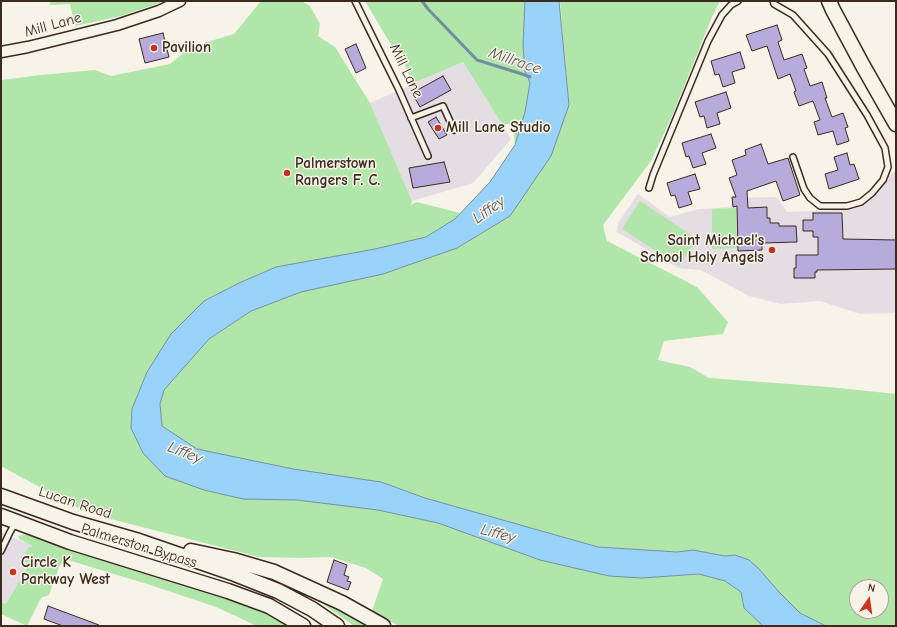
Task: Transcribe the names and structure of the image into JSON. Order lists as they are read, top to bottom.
{
  "streets": {
    "main road": ["Lucan Road", "Palmerston Bypass"],
    "street": ["Mill Lane"]
  },
  "water": ["Millrace", "Liffey"],
  "places": [
    "Pavilion",
    "Mill Lane Studio",
    "Palmerstown Rangers F. C.",
    "Saint Michael's School Holy Angels",
    "Circle K Parkway West"
  ],
  "north": "top"
}
